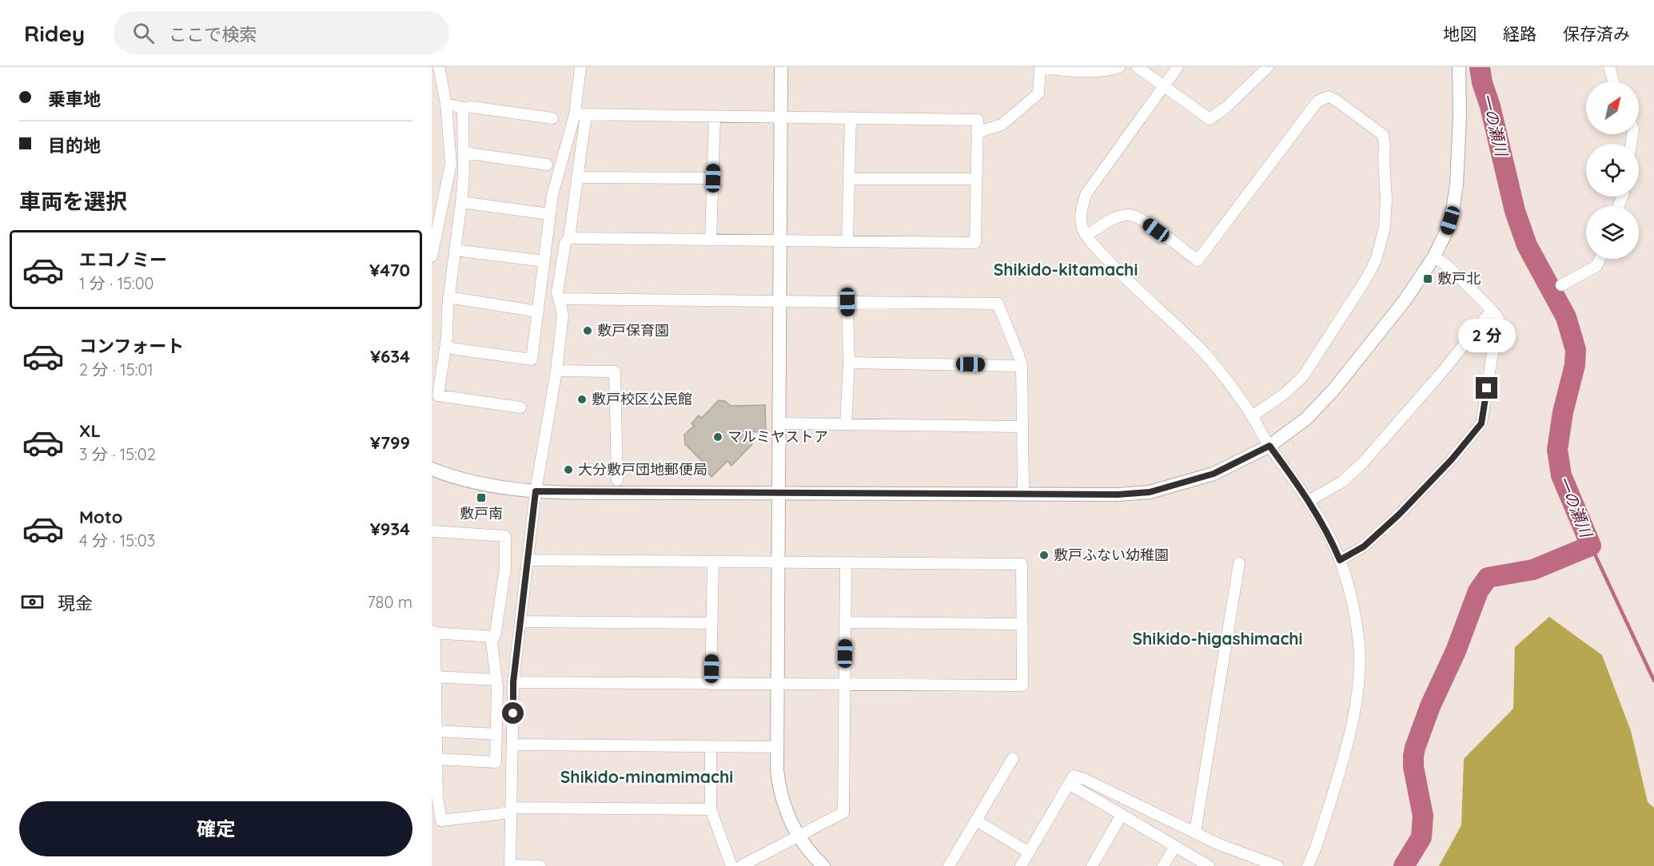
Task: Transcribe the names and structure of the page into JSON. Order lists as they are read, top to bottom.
{
  "districts": ["Shikido-kitamachi", "Shikido-higashimachi", "Shikido-minamimachi"],
  "water": ["一の瀬川"],
  "places": {
    "transit": ["敷戸北", "敷戸南"],
    "other": [
      "敷戸保育園",
      "敷戸校区公民館",
      "マルミヤストア",
      "大分敷戸団地郵便局",
      "敷戸ふない幼稚園"
    ]
  },
  "north": "top right",
  "page": {
    "header": "Ridey",
    "search": "ここで検索",
    "nav": ["地図", "経路", "保存済み"],
    "banner": ["乗車地", "目的地"],
    "heading": "車両を選択",
    "list": [
      {
        "name": "エコノミー",
        "note": "1 分 · 15:00",
        "value": "¥470"
      },
      {
        "name": "コンフォート",
        "note": "2 分 · 15:01",
        "value": "¥634"
      },
      {
        "name": "XL",
        "note": "3 分 · 15:02",
        "value": "¥799"
      },
      {
        "name": "Moto",
        "note": "4 分 · 15:03",
        "value": "¥934"
      }
    ],
    "bubble": "2 分",
    "pay": ["現金", "780 m"],
    "buttons": "確定"
  }
}
